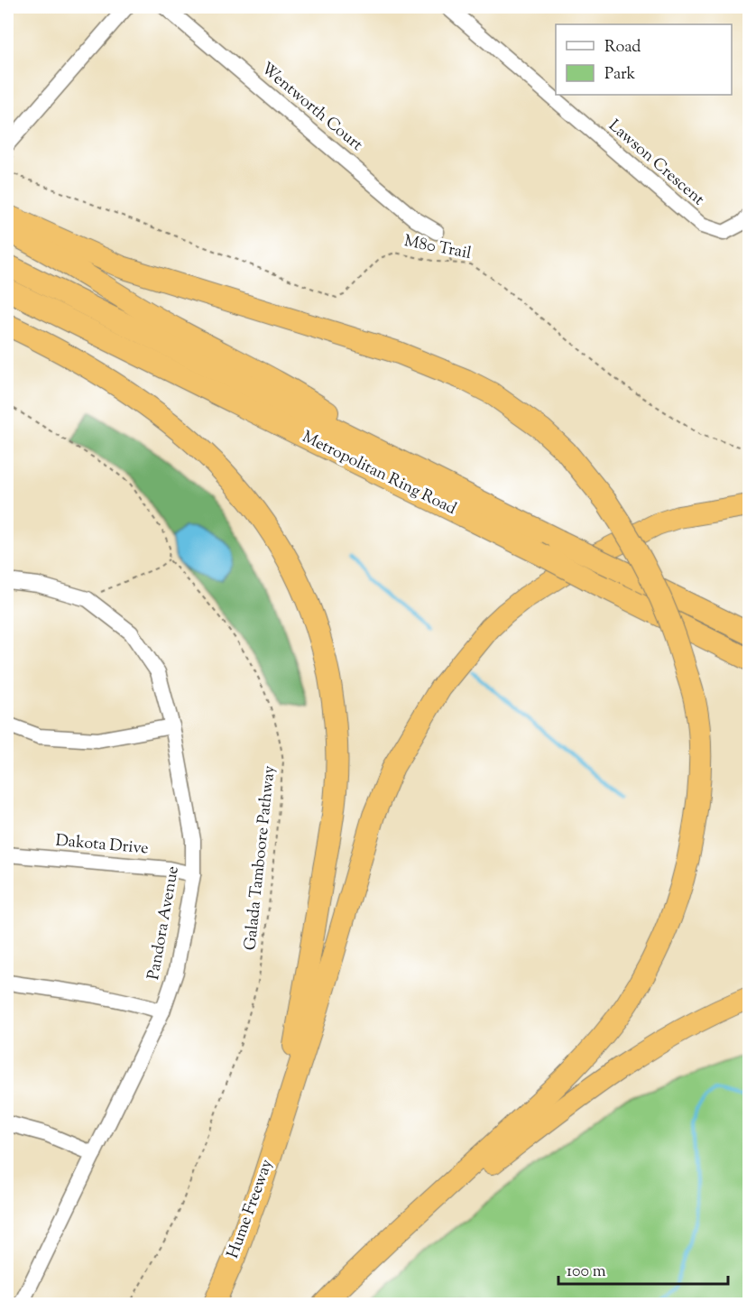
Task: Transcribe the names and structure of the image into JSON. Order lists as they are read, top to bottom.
{
  "streets": {
    "highway": ["Metropolitan Ring Road", "Hume Freeway"],
    "street": [
      "Wentworth Court",
      "Lawson Crescent",
      "Dakota Drive",
      "Pandora Avenue"
    ],
    "path": ["M80 Trail", "Galada Tamboore Pathway"]
  },
  "crossings": [
    ["Dakota Drive", "Pandora Avenue"]
  ],
  "legend": ["Road", "Park"],
  "scale_bar": "100 m"
}
